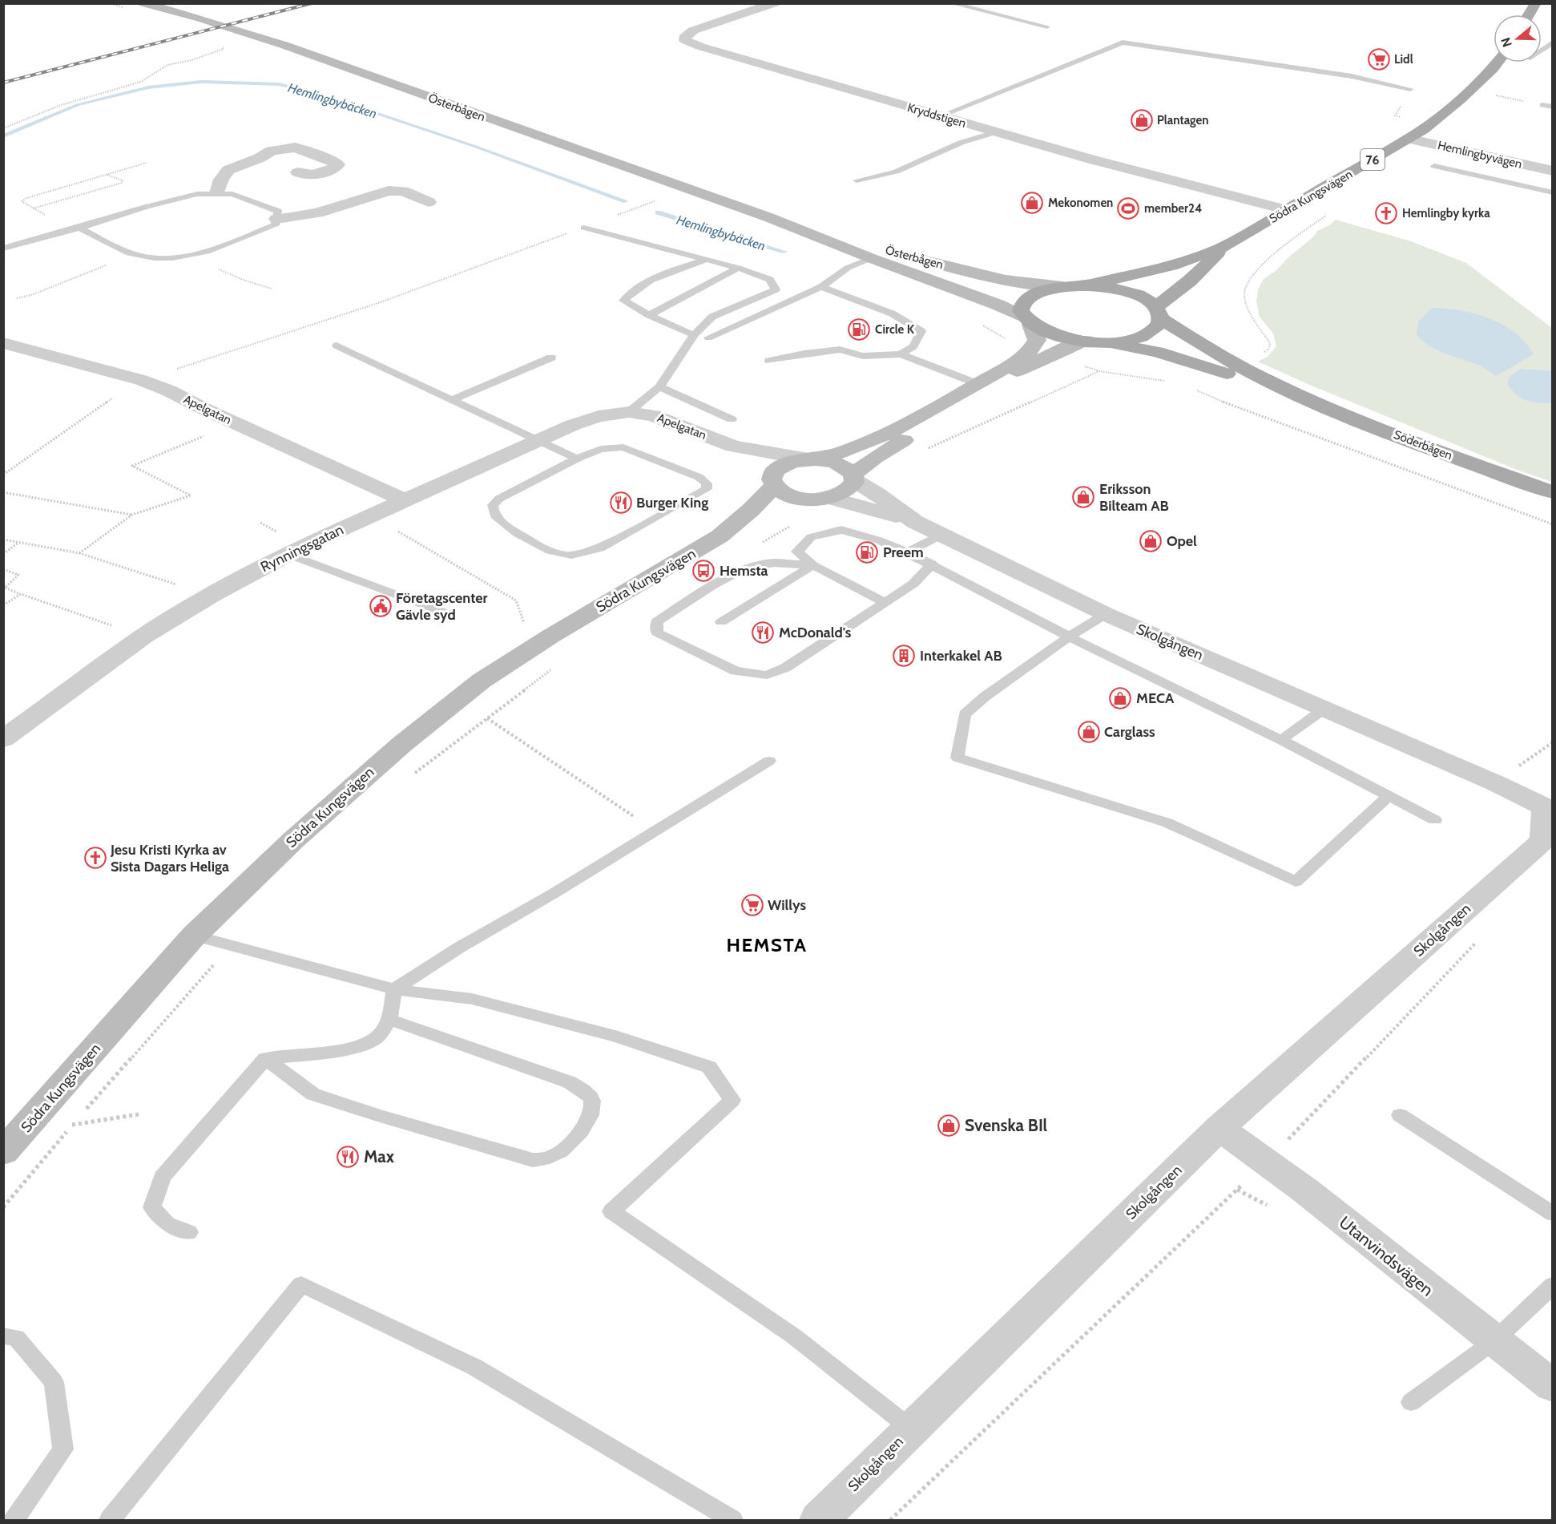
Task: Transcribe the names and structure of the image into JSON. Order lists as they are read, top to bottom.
{
  "streets": {
    "main road": [
      "Österbågen",
      "76",
      "Södra Kungsvägen",
      "Söderbågen"
    ],
    "street": [
      "Kryddstigen",
      "Hemlingbyvägen",
      "Apelgatan",
      "Rynningsgatan",
      "Skolgången",
      "Utanvindsvägen"
    ]
  },
  "crossings": [
    ["Kryddstigen", "Södra Kungsvägen"],
    ["Hemlingbyvägen", "Södra Kungsvägen"],
    ["Södra Kungsvägen", "Apelgatan"],
    ["Södra Kungsvägen", "Söderbågen"],
    ["Södra Kungsvägen", "Skolgången"],
    ["Apelgatan", "Rynningsgatan"],
    ["Skolgången", "Utanvindsvägen"]
  ],
  "districts": ["HEMSTA"],
  "water": ["Hemlingbybäcken"],
  "places": {
    "supermarket": ["Lidl", "Willys"],
    "shop": [
      "Plantagen",
      "Mekonomen",
      "Eriksson Bilteam AB",
      "Opel",
      "MECA",
      "Carglass",
      "Svenska BIl"
    ],
    "sports": ["member24"],
    "church": ["Hemlingby kyrka", "Jesu Kristi Kyrka av Sista Dagars Heliga"],
    "fuel station": ["Circle K", "Preem"],
    "restaurant": ["Burger King", "McDonald's", "Max"],
    "bus stop": ["Hemsta"],
    "public building": ["Företagscenter Gävle syd"],
    "building": ["Interkakel AB"]
  },
  "north": "left"
}
